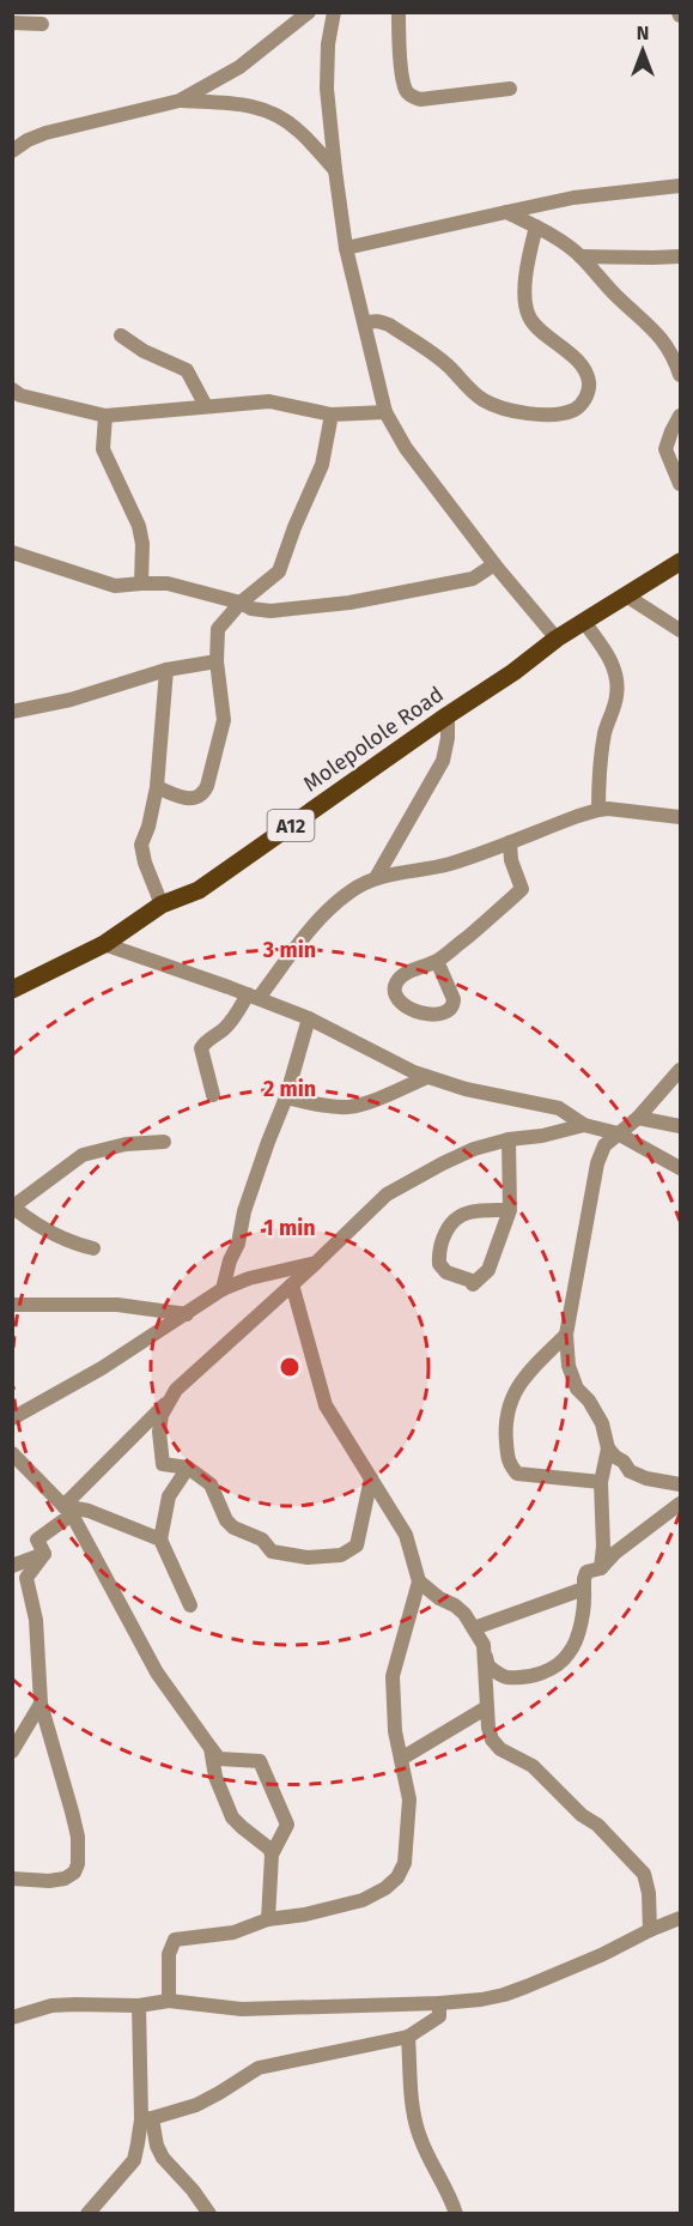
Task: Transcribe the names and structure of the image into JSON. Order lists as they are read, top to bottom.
{
  "streets": {
    "main road": ["Molepolole Road", "A12"]
  },
  "north": "top",
  "rings": ["3 min", "2 min", "1 min"]
}
